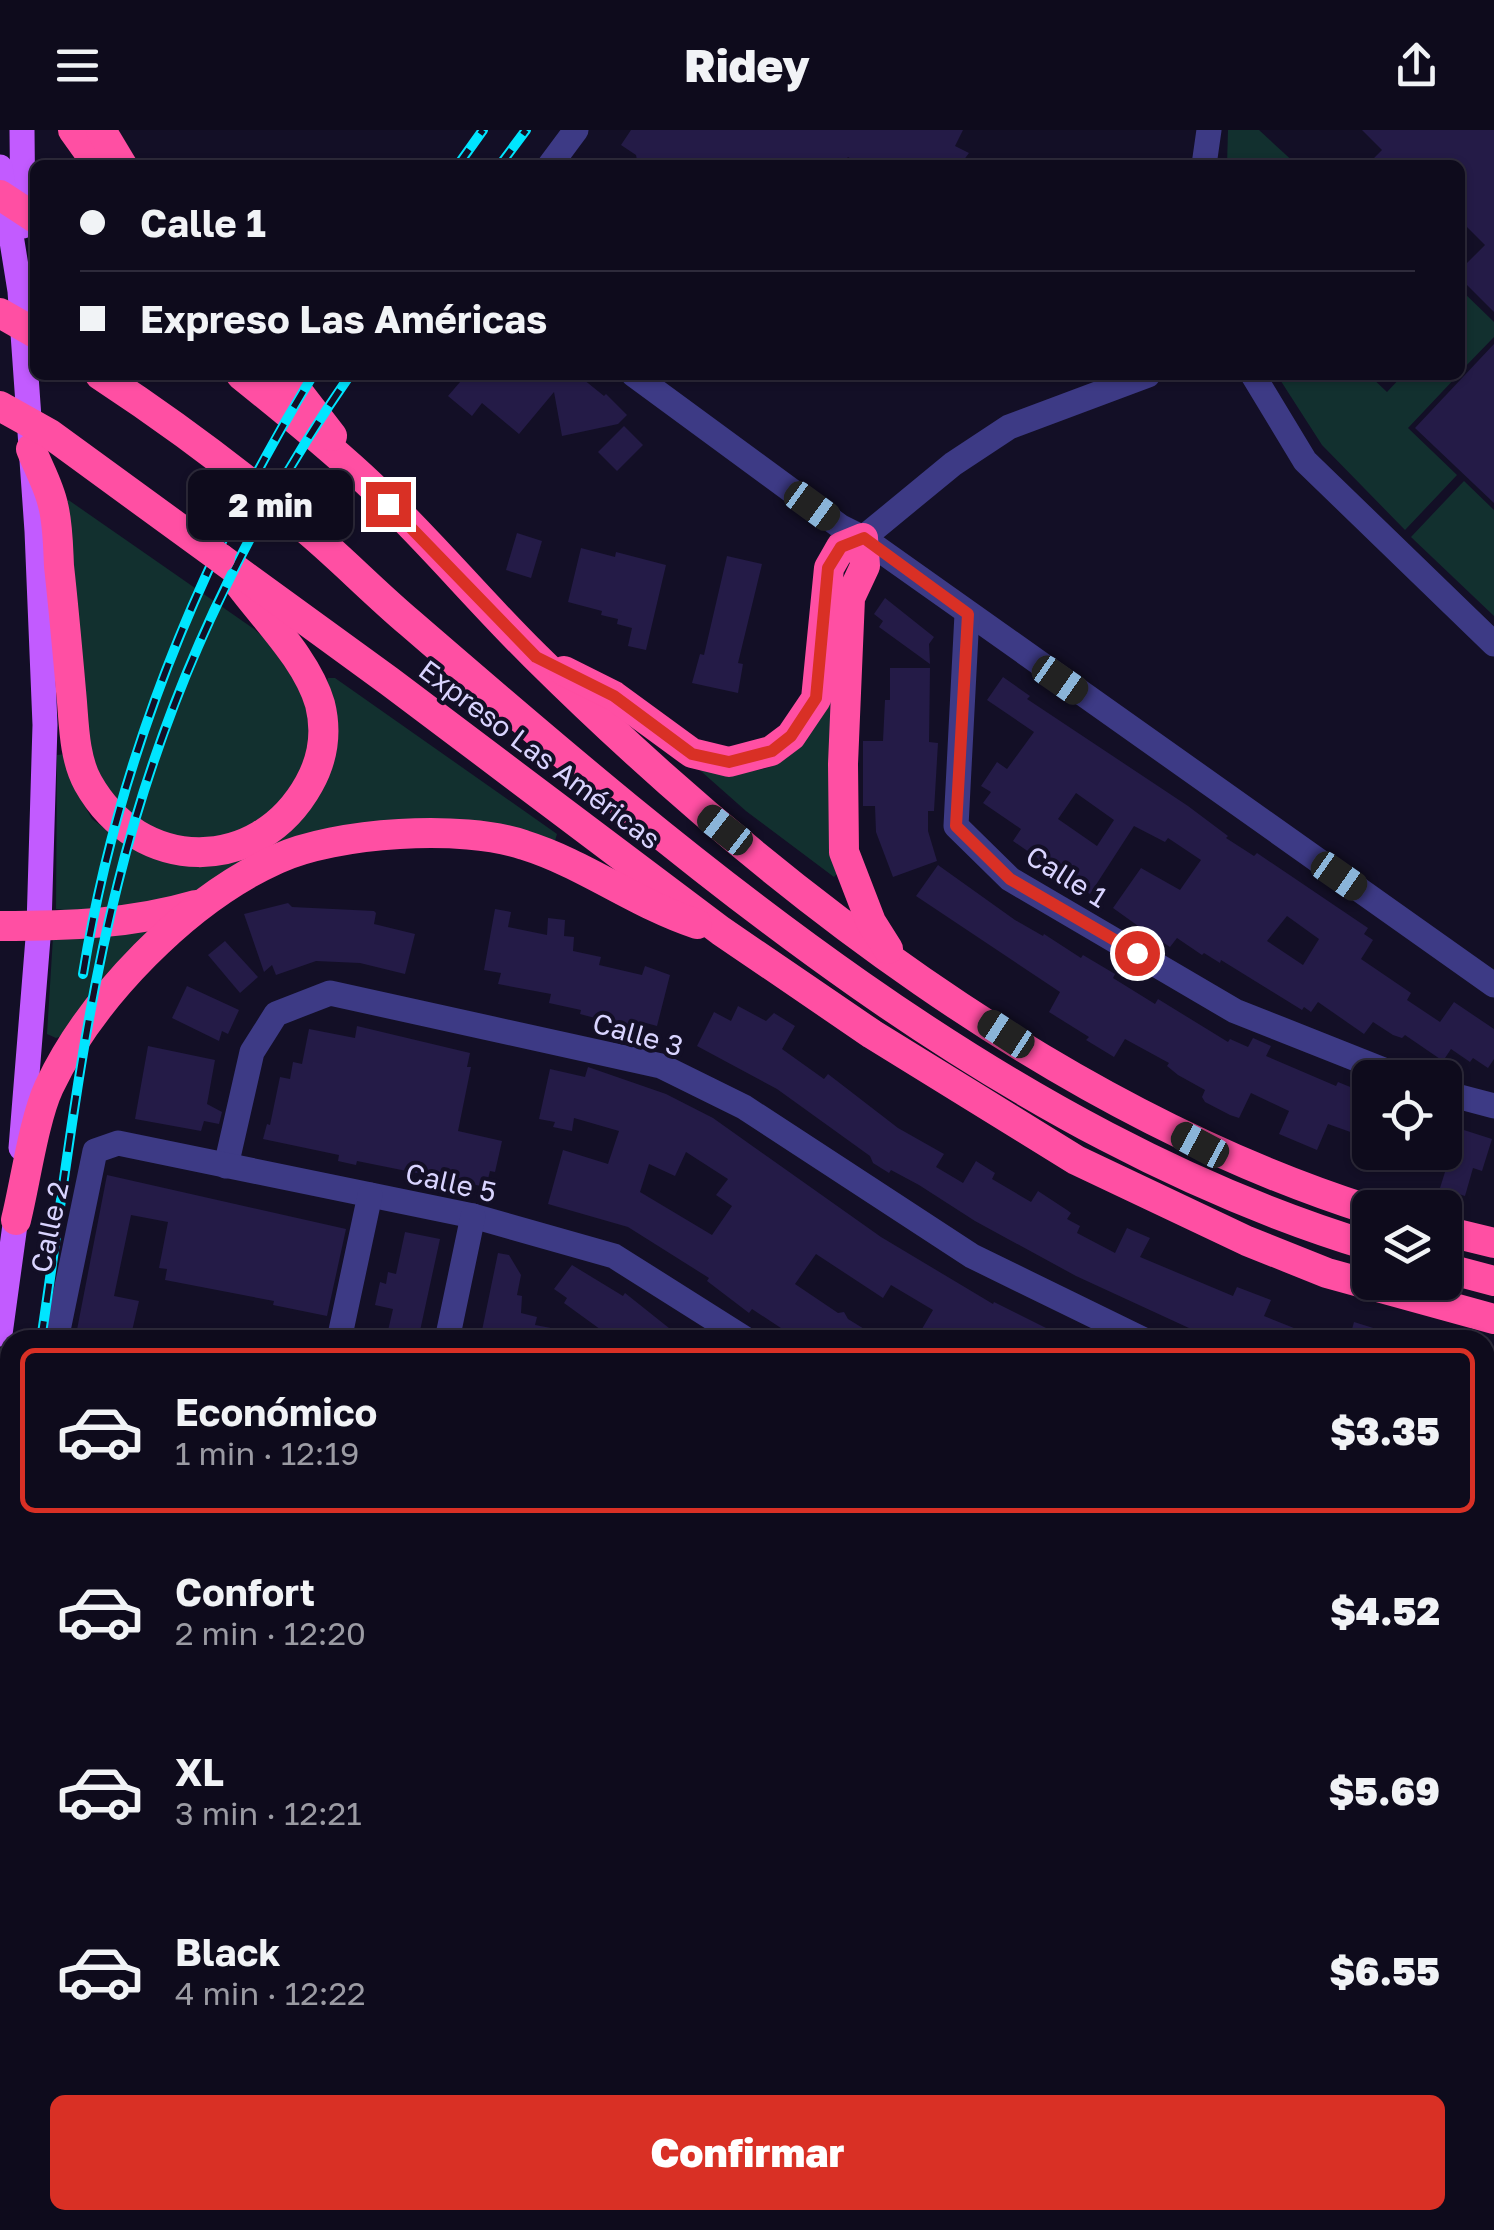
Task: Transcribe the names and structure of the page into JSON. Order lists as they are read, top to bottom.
{
  "streets": {
    "highway": ["Expreso Las Américas"],
    "street": [
      "Calle 1",
      "Calle 3",
      "Calle 5",
      "Calle 2"
    ]
  },
  "crossings": [
    ["Calle 3", "Calle 5"],
    ["Calle 5", "Calle 2"]
  ],
  "page": {
    "header": "Ridey",
    "banner": ["Calle 1", "Expreso Las Américas"],
    "bubble": "2 min",
    "list": [
      {
        "name": "Económico",
        "note": "1 min · 12:19",
        "value": "$3.35"
      },
      {
        "name": "Confort",
        "note": "2 min · 12:20",
        "value": "$4.52"
      },
      {
        "name": "XL",
        "note": "3 min · 12:21",
        "value": "$5.69"
      },
      {
        "name": "Black",
        "note": "4 min · 12:22",
        "value": "$6.55"
      }
    ],
    "buttons": "Confirmar"
  }
}
